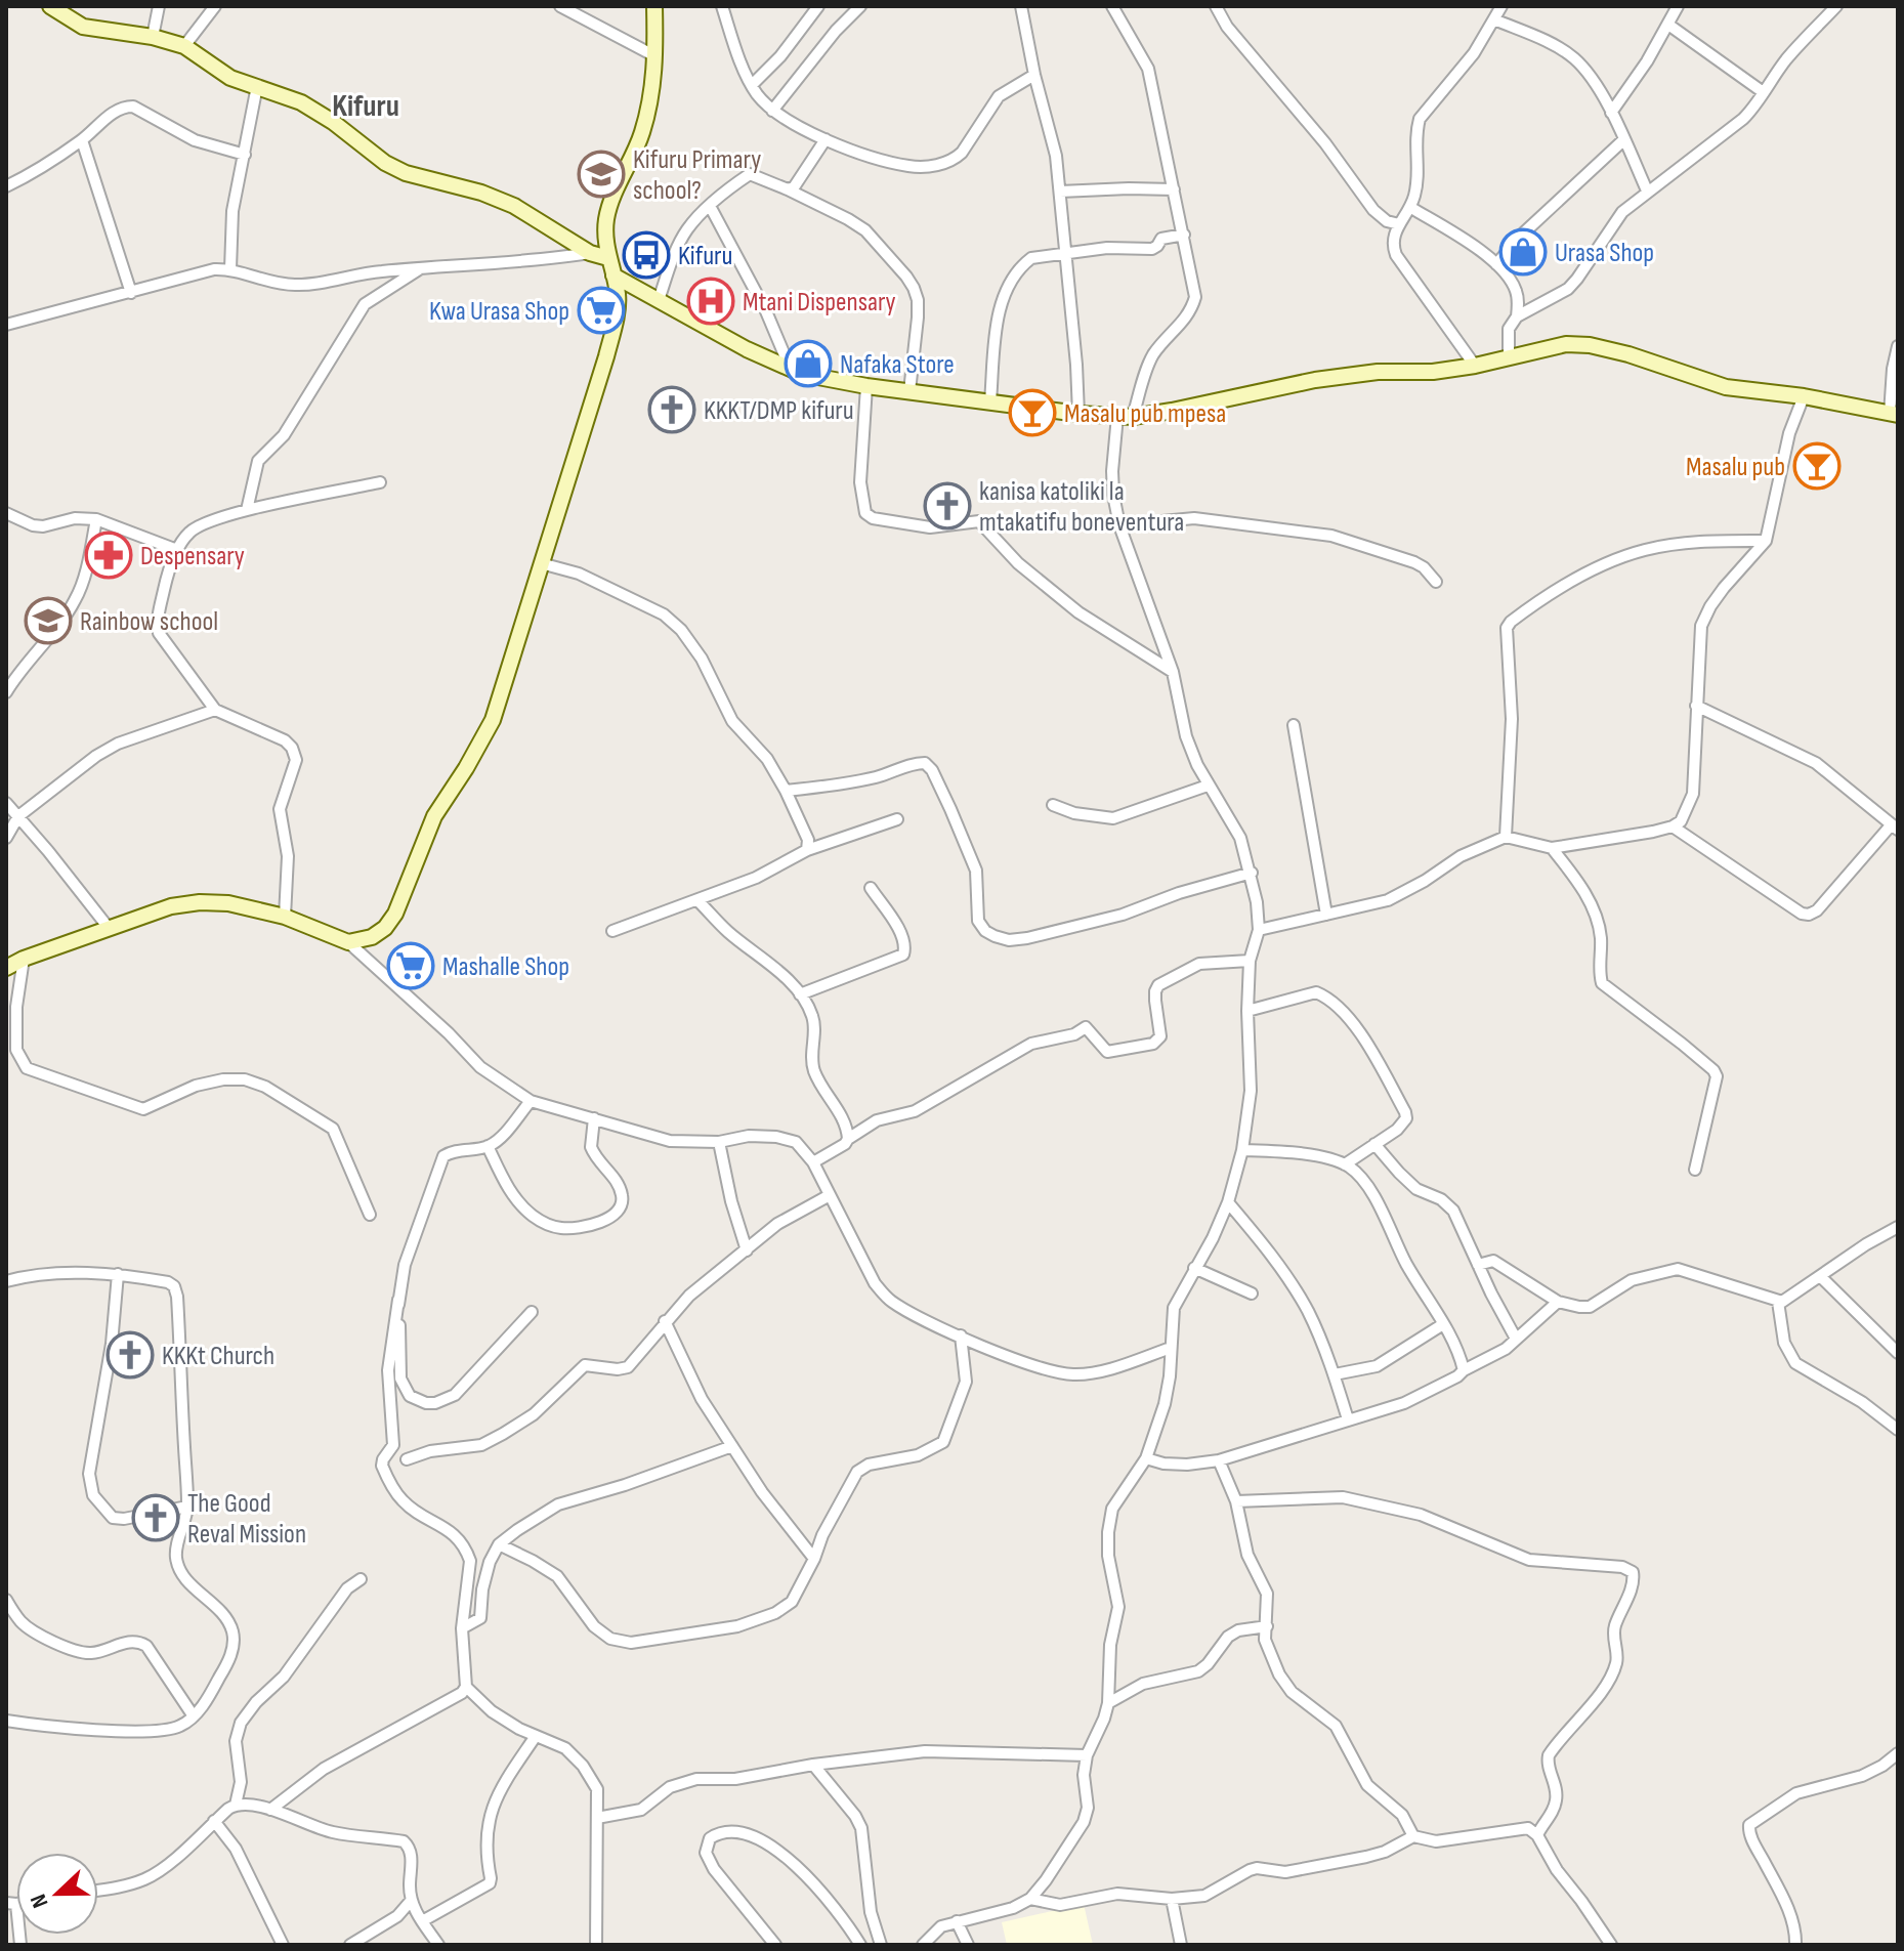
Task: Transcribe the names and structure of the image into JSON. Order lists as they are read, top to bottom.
{
  "districts": ["Kifuru"],
  "places": {
    "school or university": ["Kifuru Primary school?", "Rainbow school"],
    "shop": ["Urasa Shop", "Nafaka Store"],
    "bus stop": ["Kifuru"],
    "hospital": ["Mtani Dispensary"],
    "supermarket": ["Kwa Urasa Shop", "Mashalle Shop"],
    "church": [
      "KKKT/DMP kifuru",
      "kanisa katoliki la mtakatifu boneventura",
      "KKKt Church",
      "The Good Reval Mission"
    ],
    "bar": ["Masalu pub mpesa", "Masalu pub"],
    "pharmacy": ["Despensary"]
  },
  "north": "left"
}
